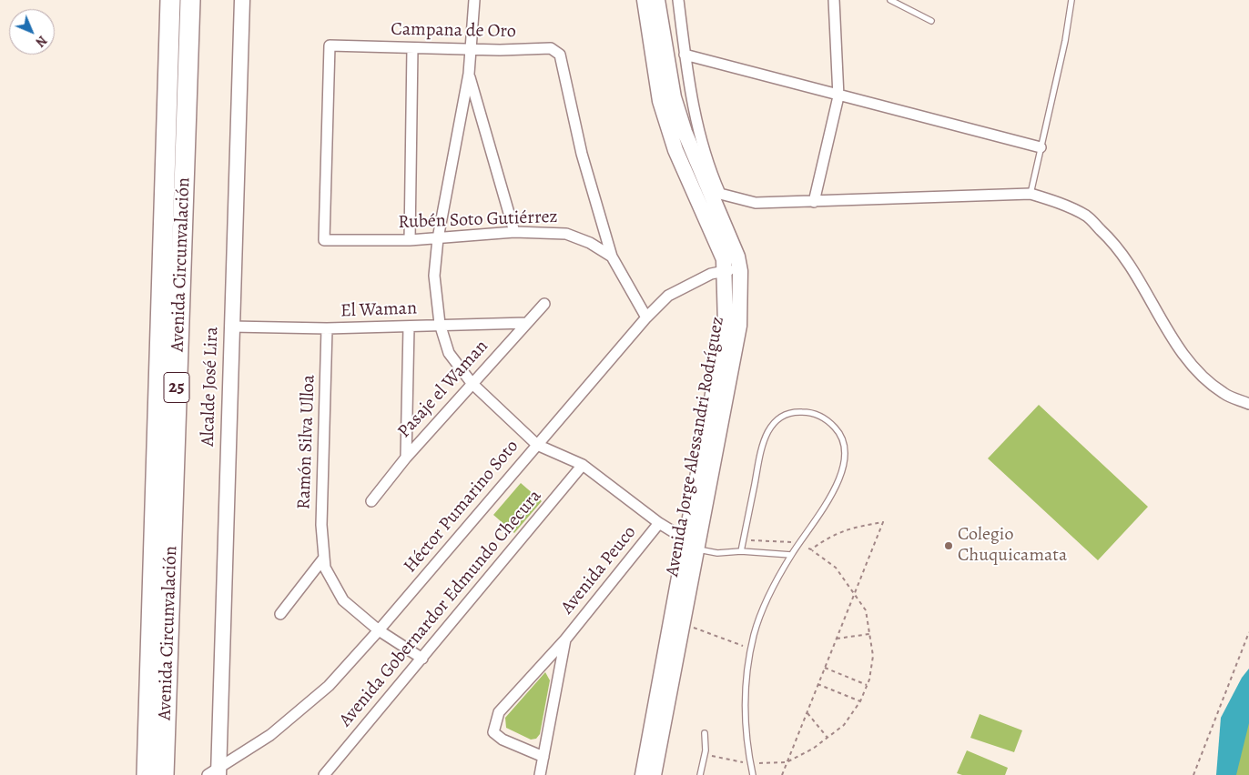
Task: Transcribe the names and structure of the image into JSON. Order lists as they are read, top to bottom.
{
  "streets": {
    "highway": ["Avenida Circunvalación", "25"],
    "street": [
      "Campana de Oro",
      "Rubén Soto Gutiérrez",
      "El Waman",
      "Alcalde José Lira",
      "Pasaje el Waman",
      "Ramón Silva Ulloa",
      "Avenida Jorge Alessandri Rodríguez",
      "Héctor Pumarino Soto",
      "Avenida Peuco",
      "Avenida Gobernardor Edmundo Checura"
    ]
  },
  "crossings": [
    ["Campana de Oro", "Rubén Soto Gutiérrez"],
    ["Rubén Soto Gutiérrez", "Héctor Pumarino Soto"],
    ["El Waman", "Alcalde José Lira"],
    ["El Waman", "Pasaje el Waman"],
    ["El Waman", "Ramón Silva Ulloa"],
    ["Alcalde José Lira", "Héctor Pumarino Soto"],
    ["Ramón Silva Ulloa", "Héctor Pumarino Soto"],
    ["Ramón Silva Ulloa", "Avenida Gobernardor Edmundo Checura"],
    ["Avenida Jorge Alessandri Rodríguez", "Héctor Pumarino Soto"]
  ],
  "places": ["Colegio Chuquicamata"],
  "north": "bottom right"
}
